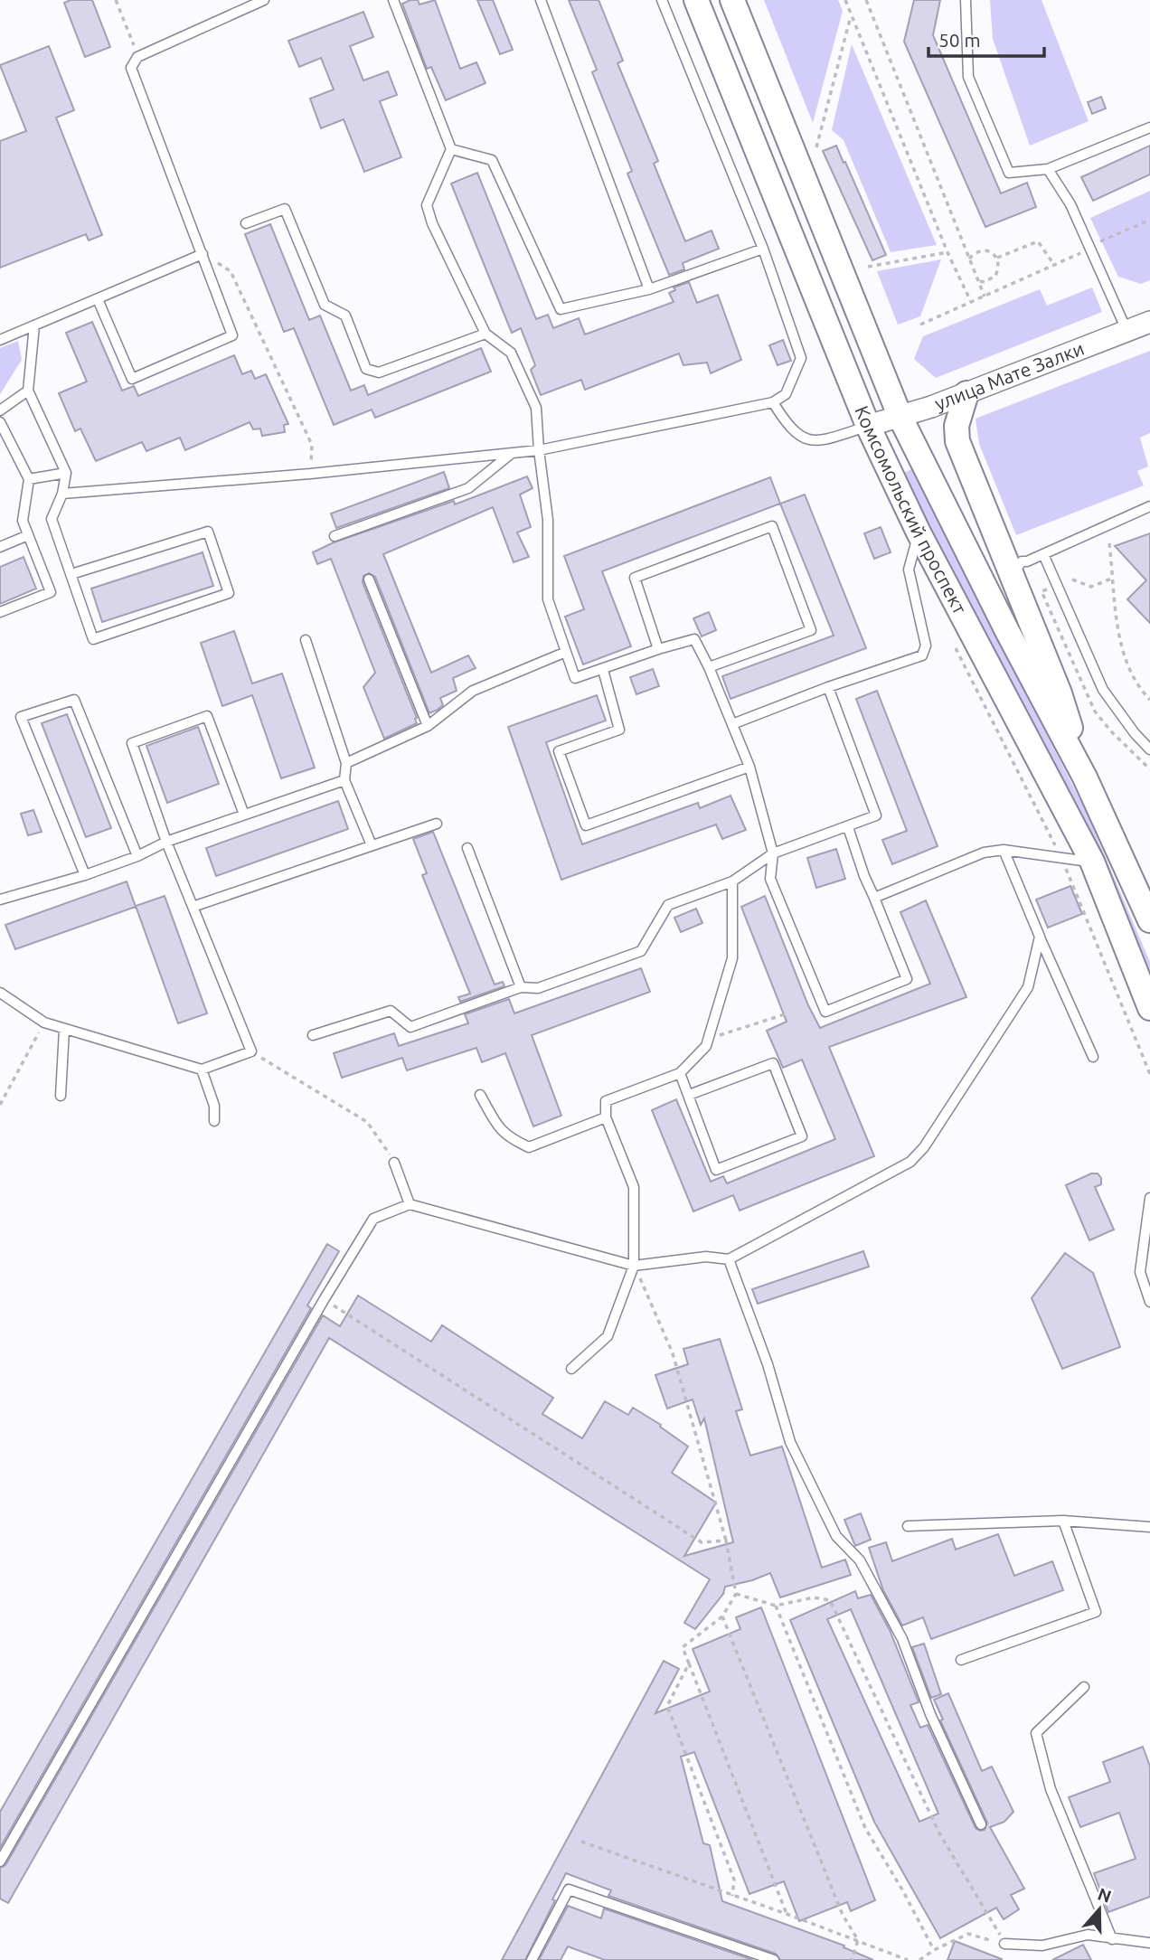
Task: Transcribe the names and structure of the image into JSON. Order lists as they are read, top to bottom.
{
  "streets": {
    "main road": ["Комсомольский проспект"],
    "street": ["улица Мате Залки"]
  },
  "crossings": [
    ["улица Мате Залки", "Комсомольский проспект"]
  ],
  "scale_bar": "50 m",
  "north": "top"
}
